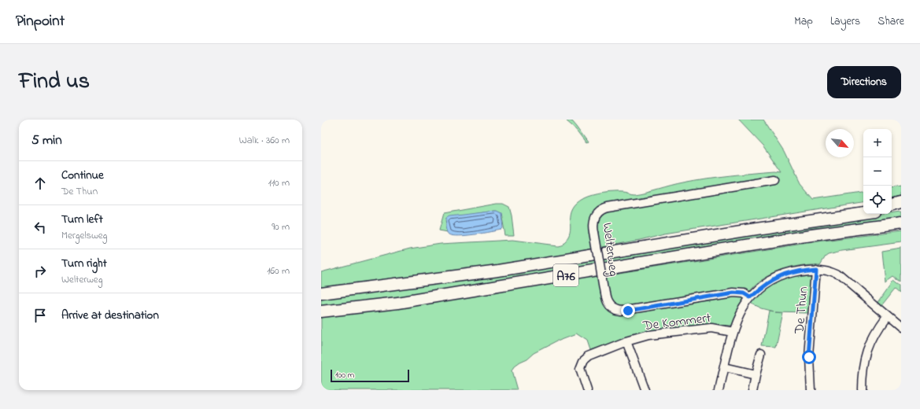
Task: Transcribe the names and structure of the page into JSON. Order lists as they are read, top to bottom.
{
  "streets": {
    "highway": ["A76"],
    "street": ["Welterweg", "De Thun", "De Kommert"]
  },
  "scale_bar": "100 m",
  "north": "bottom right",
  "page": {
    "header": "Pinpoint",
    "nav": ["Map", "Layers", "Share"],
    "title": "Find us",
    "buttons": "Directions",
    "heading": ["5 min", "Walk · 360 m"],
    "map_buttons": ["+", "−"],
    "list": [
      ["Continue", "De Thun", "110 m"],
      ["Turn left", "Mergelsweg", "90 m"],
      ["Turn right", "Welterweg", "160 m"],
      "Arrive at destination"
    ],
    "scale": "100 m"
  }
}
